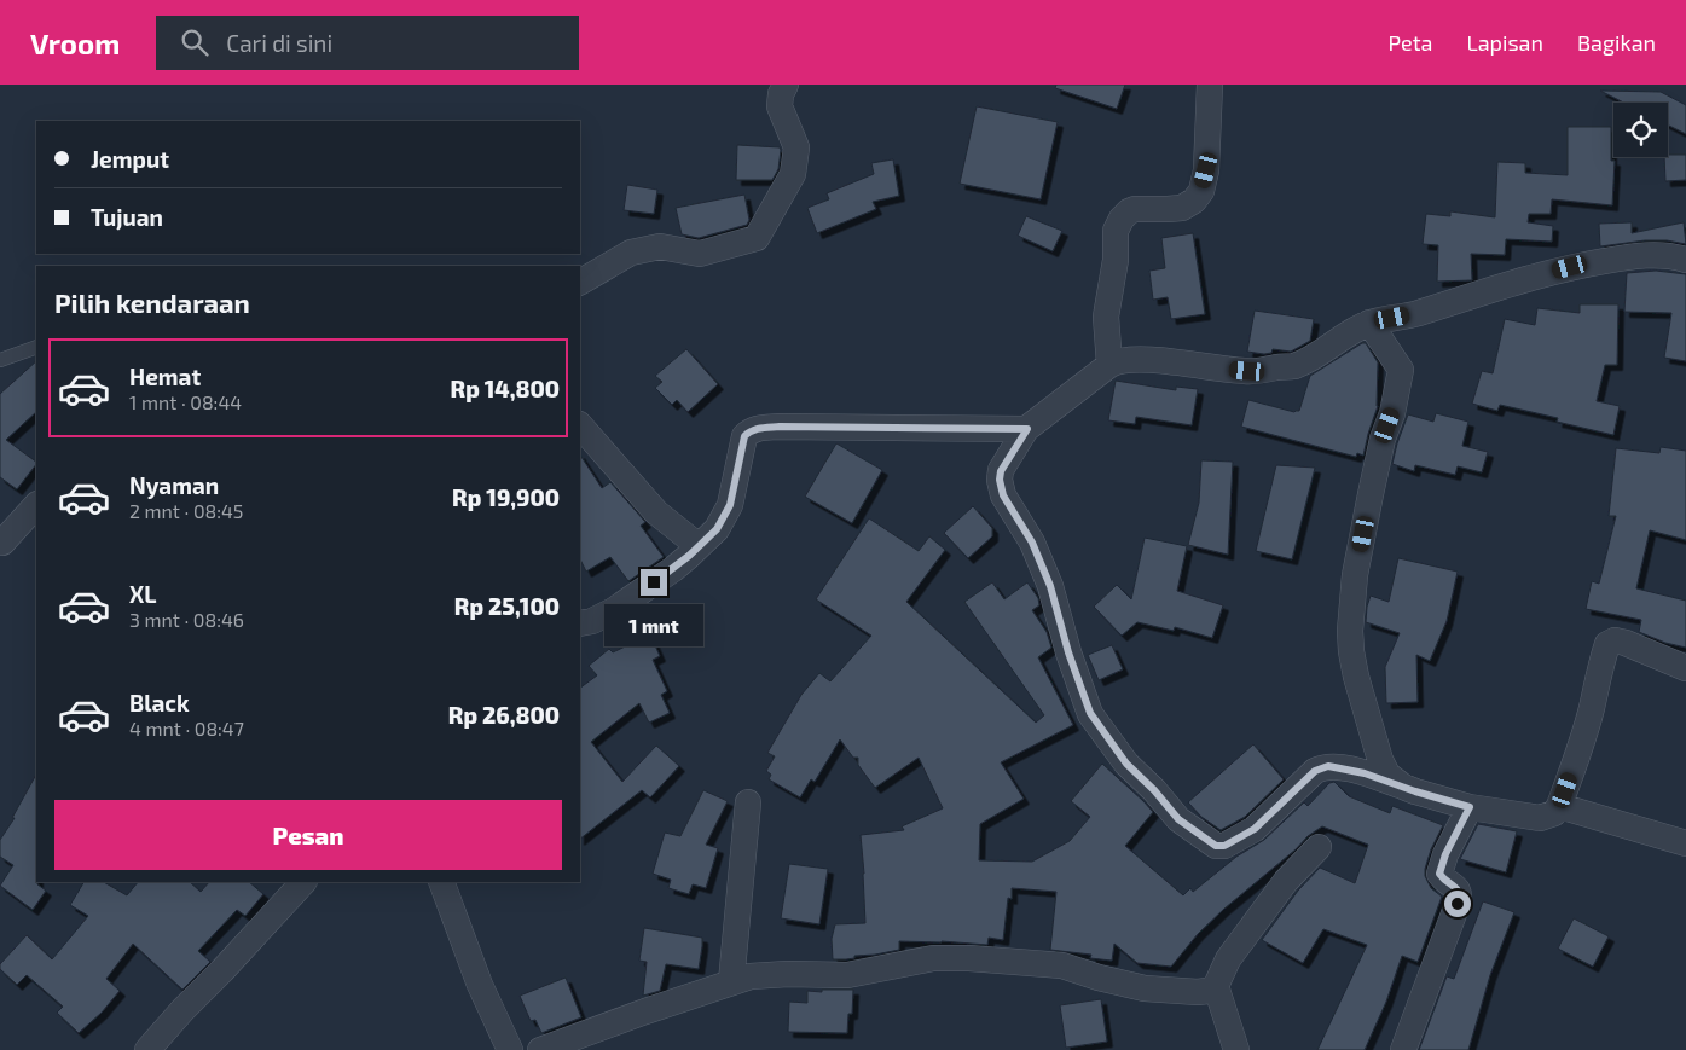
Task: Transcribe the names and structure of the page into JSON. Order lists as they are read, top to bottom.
{
  "page": {
    "header": "Vroom",
    "search": "Cari di sini",
    "nav": ["Peta", "Lapisan", "Bagikan"],
    "banner": ["Jemput", "Tujuan"],
    "heading": "Pilih kendaraan",
    "list": [
      {
        "name": "Hemat",
        "note": "1 mnt · 08:44",
        "value": "Rp 14,800"
      },
      {
        "name": "Nyaman",
        "note": "2 mnt · 08:45",
        "value": "Rp 19,900"
      },
      {
        "name": "XL",
        "note": "3 mnt · 08:46",
        "value": "Rp 25,100"
      },
      {
        "name": "Black",
        "note": "4 mnt · 08:47",
        "value": "Rp 26,800"
      }
    ],
    "bubble": "1 mnt",
    "buttons": "Pesan"
  }
}
